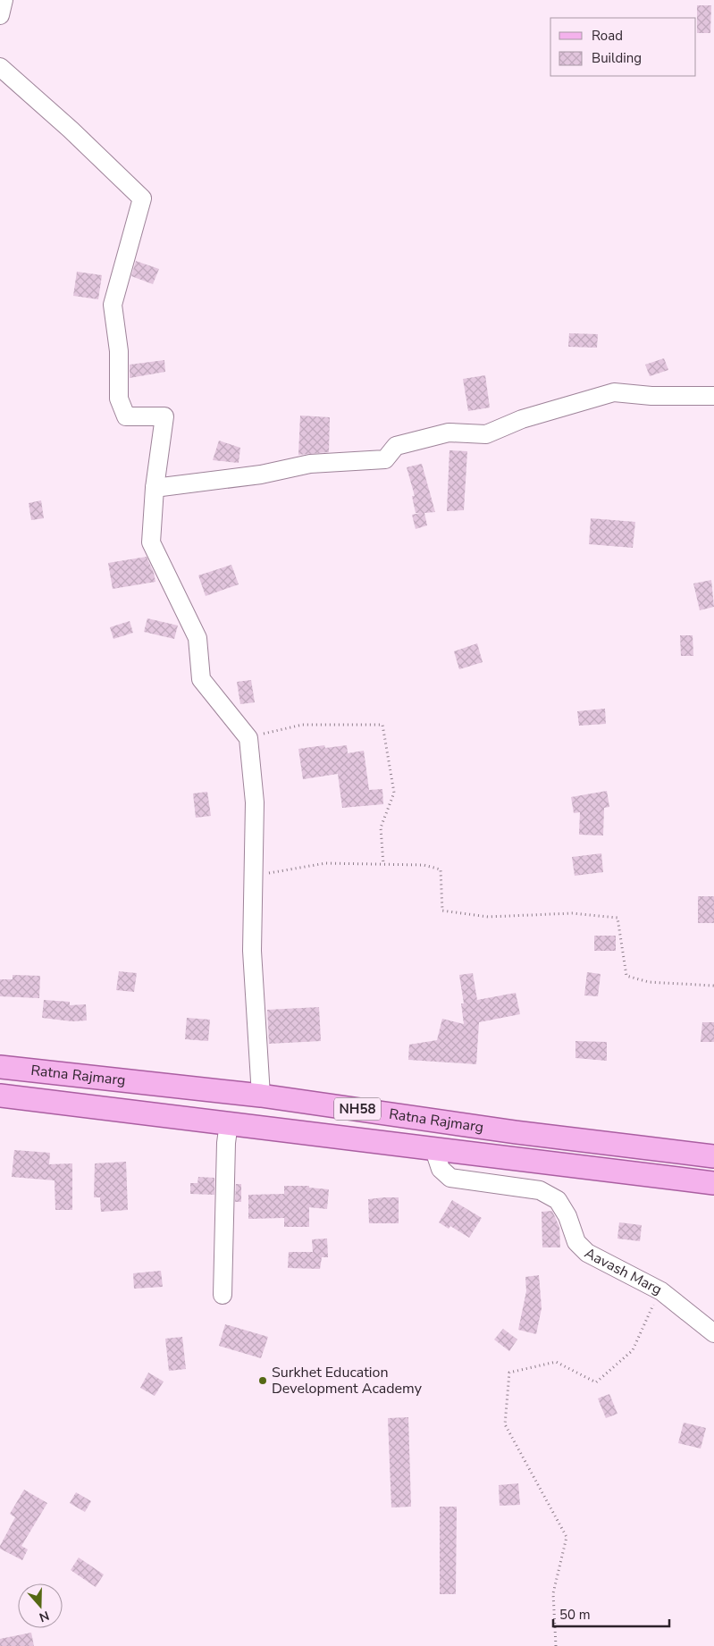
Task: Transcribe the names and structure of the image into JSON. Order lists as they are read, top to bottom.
{
  "streets": {
    "main road": ["Ratna Rajmarg", "NH58"],
    "street": ["Aavash Marg"]
  },
  "crossings": [
    ["Ratna Rajmarg", "Aavash Marg"]
  ],
  "places": ["Surkhet Education Development Academy"],
  "legend": ["Road", "Building"],
  "scale_bar": "50 m",
  "north": "bottom"
}
